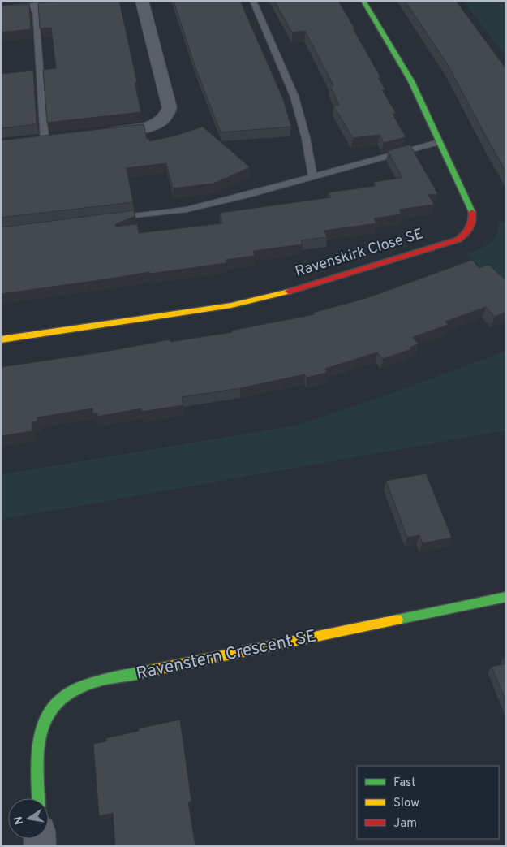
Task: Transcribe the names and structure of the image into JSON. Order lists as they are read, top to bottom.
{
  "streets": {
    "street": ["Ravenskirk Close SE", "Ravenstern Crescent SE"]
  },
  "legend": ["Fast", "Slow", "Jam"],
  "north": "left"
}
